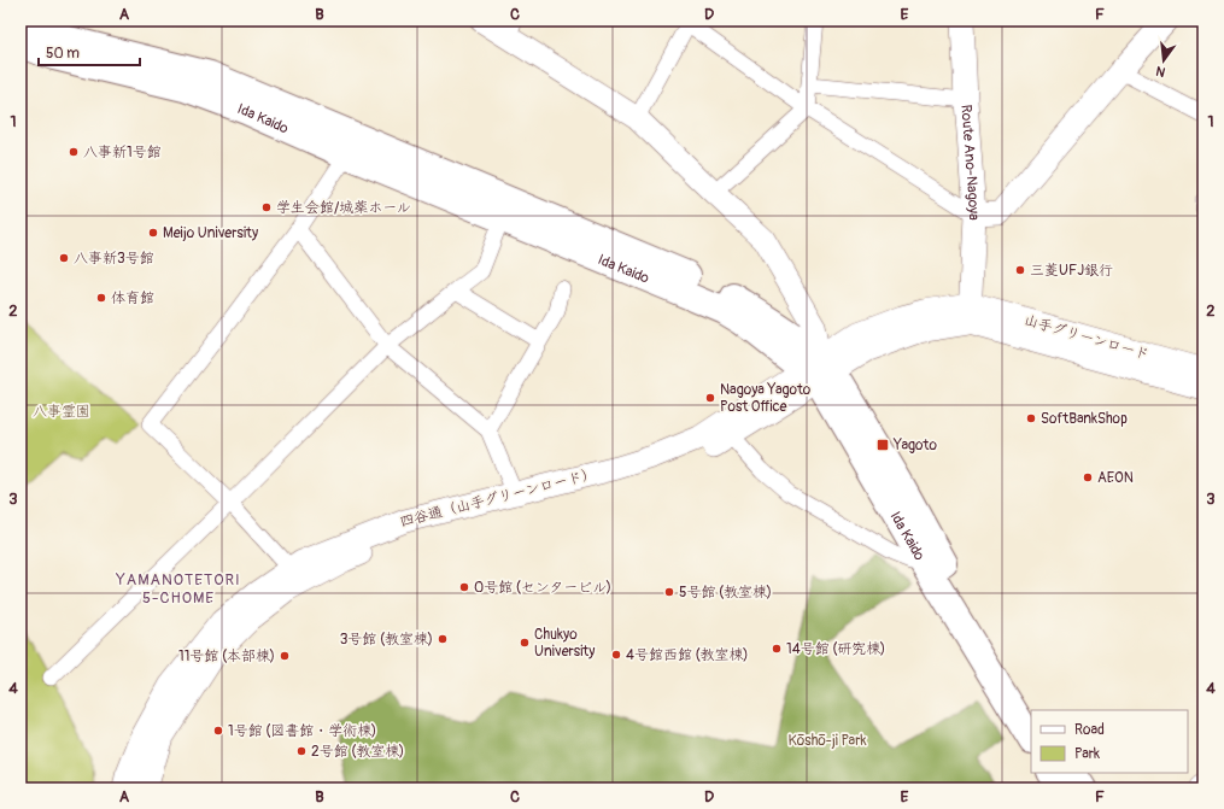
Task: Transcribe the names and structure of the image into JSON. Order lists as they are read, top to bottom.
{
  "streets": {
    "highway": ["Ida Kaido"],
    "street": ["Route Ano-Nagoya", "山手グリーンロード", "四谷通（山手グリーンロード）"]
  },
  "crossings": [
    ["Ida Kaido", "四谷通（山手グリーンロード）"],
    ["Route Ano-Nagoya", "山手グリーンロード"]
  ],
  "districts": ["YAMANOTETORI 5-CHOME"],
  "parks": ["八事霊園", "Kōshō-ji Park"],
  "places": {
    "other": [
      "八事新1号館",
      "学生会館/城薬ホール",
      "Meijo University",
      "八事新3号館",
      "三菱UFJ銀行",
      "体育館",
      "Nagoya Yagoto Post Office",
      "SoftBankShop",
      "AEON",
      "0号館 (センタービル)",
      "5号館 (教室棟)",
      "3号館 (教室棟)",
      "Chukyo University",
      "14号館 (研究棟)",
      "4号館西館 (教室棟)",
      "11号館 (本部棟)",
      "1号館 (図書館・学術棟)",
      "2号館 (教室棟)"
    ],
    "transit": ["Yagoto"]
  },
  "legend": ["Road", "Park"],
  "scale_bar": "50 m",
  "north": "bottom",
  "grid": {
    "columns": [
      "A",
      "B",
      "C",
      "D",
      "E",
      "F"
    ],
    "rows": [
      "1",
      "2",
      "3",
      "4"
    ]
  }
}
